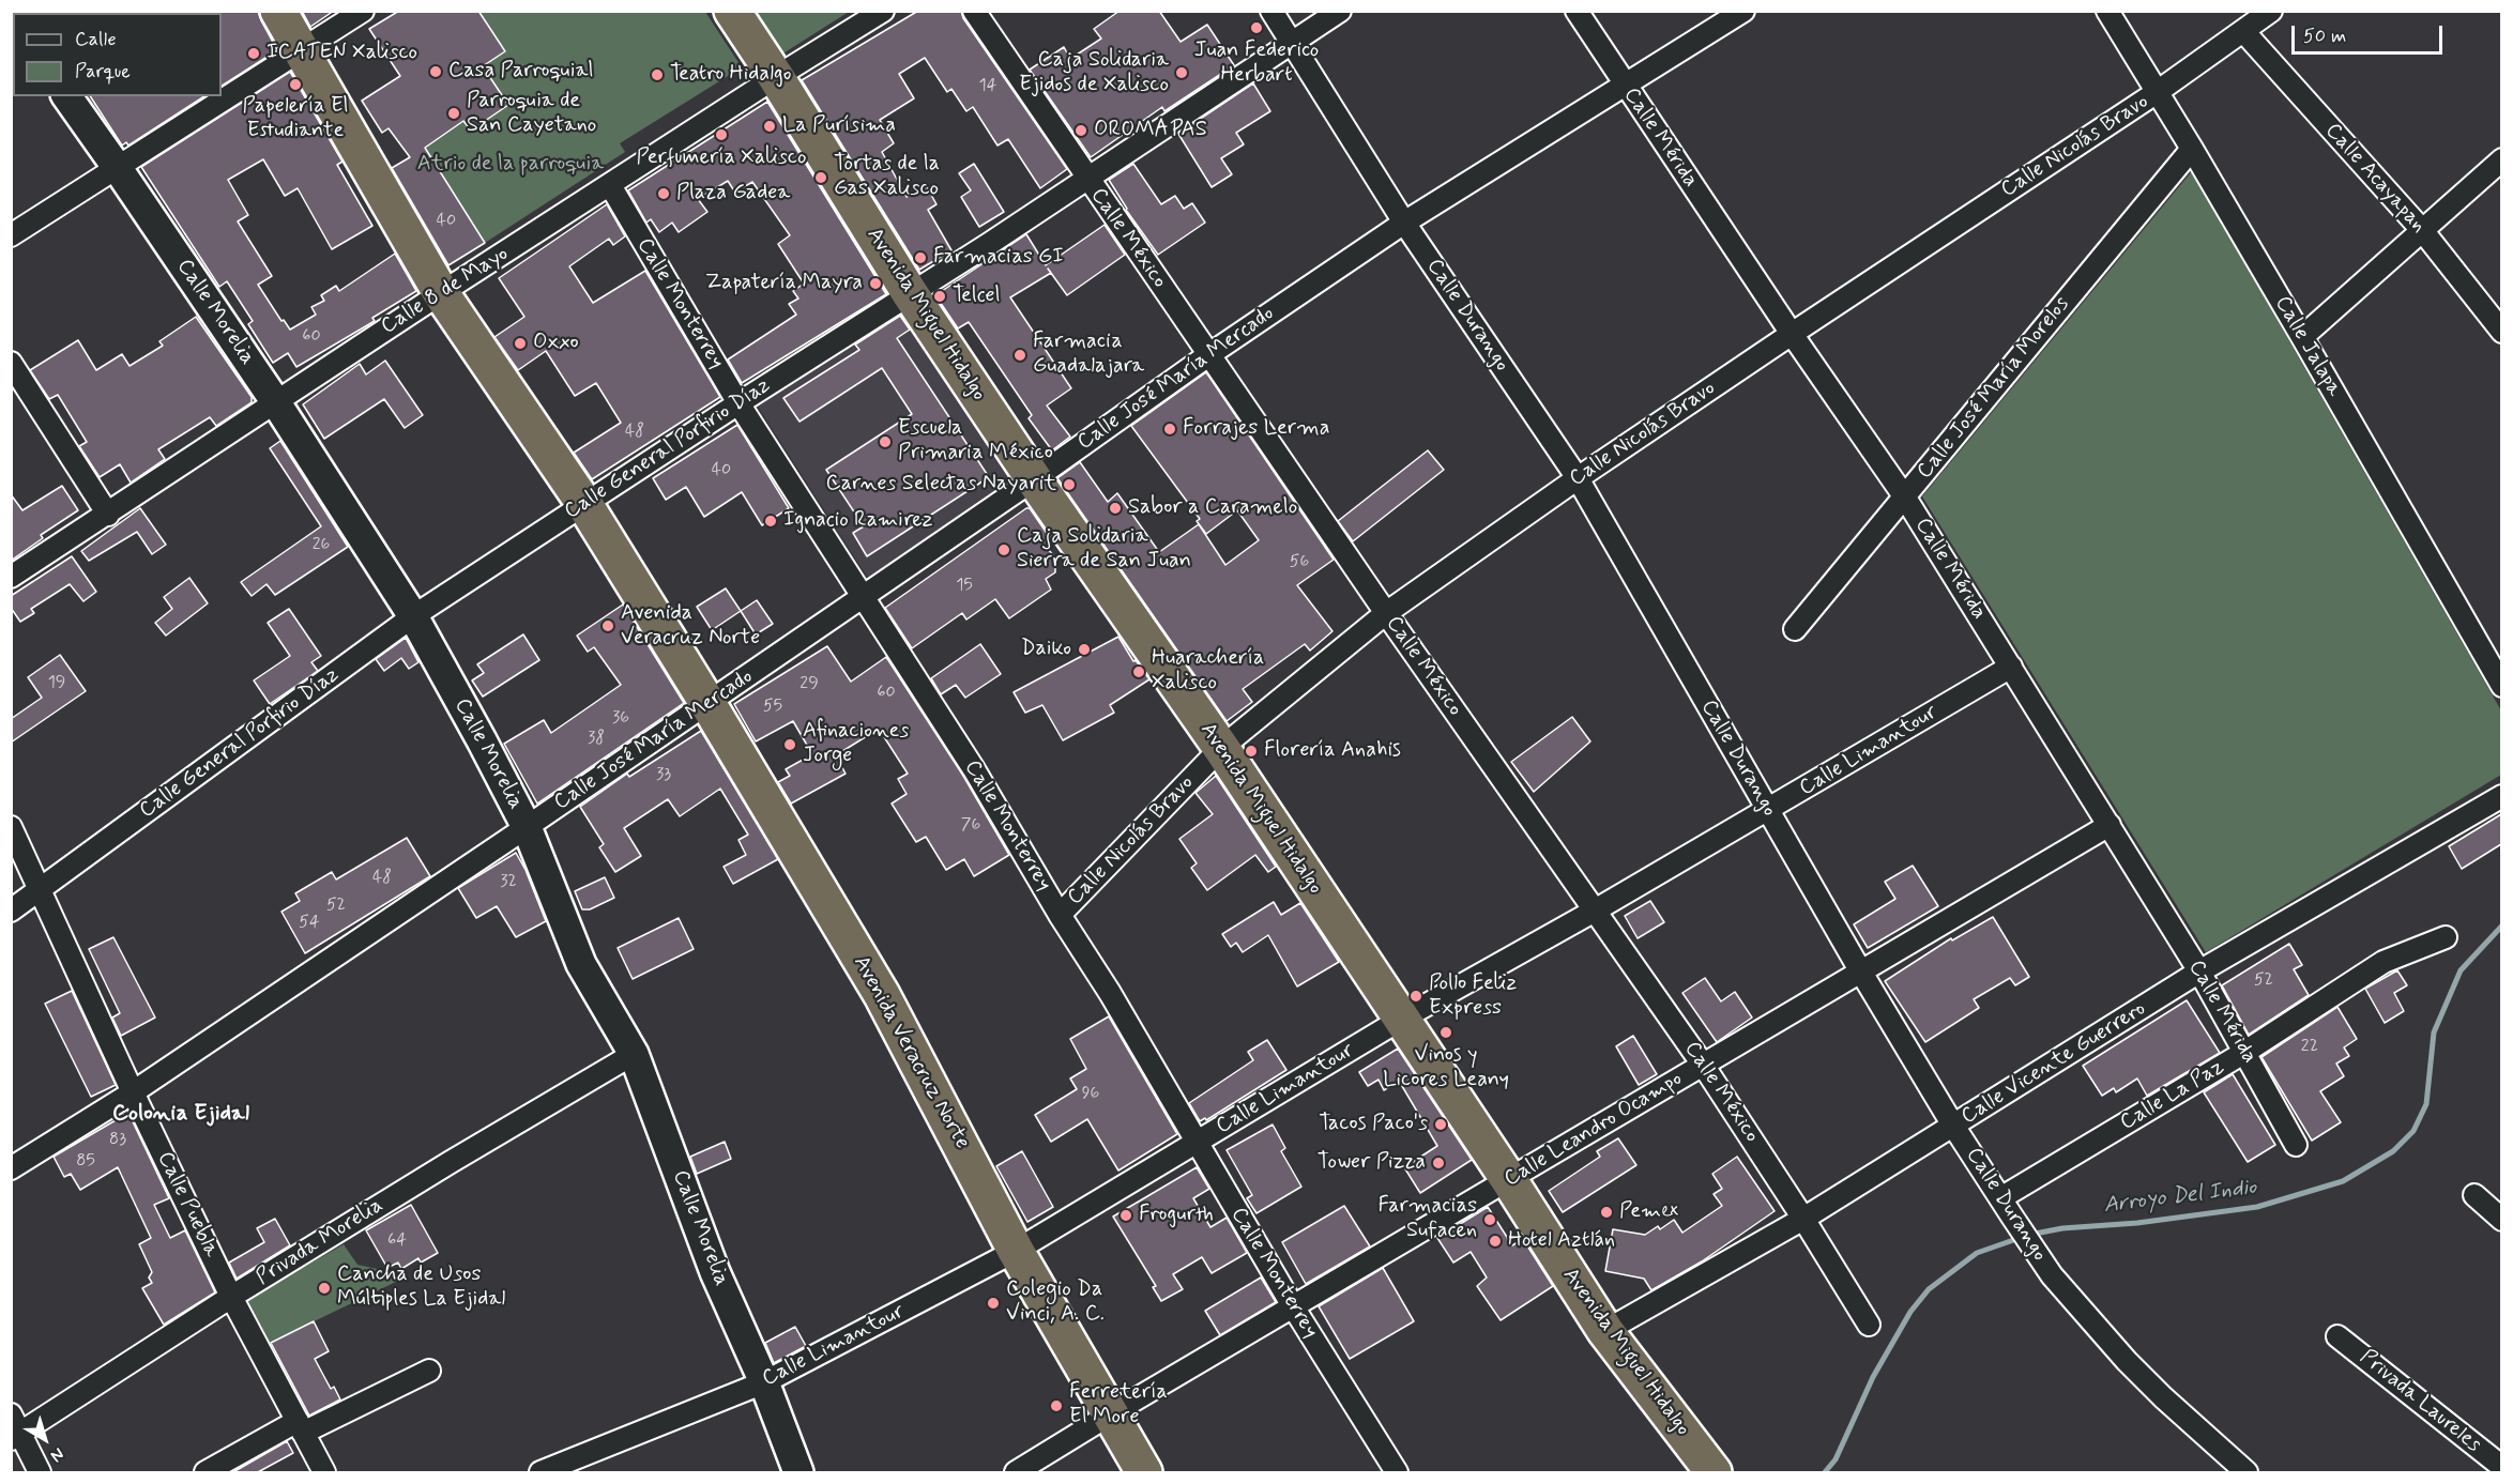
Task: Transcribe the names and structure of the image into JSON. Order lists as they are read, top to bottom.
{
  "streets": {
    "highway": ["Avenida Miguel Hidalgo", "Avenida Veracruz Norte"],
    "street": [
      "Calle Mérida",
      "Calle Nicolás Bravo",
      "Calle Acayapan",
      "Calle México",
      "Calle 8 de Mayo",
      "Calle Monterrey",
      "Calle Morelia",
      "Calle Durango",
      "Calle Jalapa",
      "Calle José María Mercado",
      "Calle José María Morelos",
      "Calle General Porfirio Díaz",
      "Calle Limantour",
      "Calle Vicente Guerrero",
      "Calle La Paz",
      "Calle Leandro Ocampo",
      "Calle Puebla",
      "Privada Morelia",
      "Privada Laureles"
    ]
  },
  "crossings": [
    ["Calle Mérida", "Calle Nicolás Bravo"],
    ["Calle Mérida", "Calle José María Mercado"],
    ["Calle Mérida", "Calle José María Morelos"],
    ["Calle Mérida", "Calle Limantour"],
    ["Calle Mérida", "Calle Vicente Guerrero"],
    ["Calle Mérida", "Calle La Paz"],
    ["Calle Mérida", "Calle Leandro Ocampo"],
    ["Calle Nicolás Bravo", "Calle Acayapan"],
    ["Calle Nicolás Bravo", "Calle México"],
    ["Calle Nicolás Bravo", "Calle Monterrey"],
    ["Calle Nicolás Bravo", "Avenida Miguel Hidalgo"],
    ["Calle Nicolás Bravo", "Calle Durango"],
    ["Calle Nicolás Bravo", "Calle Jalapa"],
    ["Calle México", "Calle José María Mercado"],
    ["Calle México", "Calle General Porfirio Díaz"],
    ["Calle México", "Calle Limantour"],
    ["Calle México", "Calle Vicente Guerrero"],
    ["Calle México", "Calle Leandro Ocampo"],
    ["Calle 8 de Mayo", "Calle Monterrey"],
    ["Calle 8 de Mayo", "Calle Morelia"],
    ["Calle 8 de Mayo", "Avenida Miguel Hidalgo"],
    ["Calle 8 de Mayo", "Avenida Veracruz Norte"],
    ["Calle Monterrey", "Calle José María Mercado"],
    ["Calle Monterrey", "Calle General Porfirio Díaz"],
    ["Calle Monterrey", "Calle Limantour"],
    ["Calle Monterrey", "Calle Leandro Ocampo"],
    ["Calle Morelia", "Calle José María Mercado"],
    ["Calle Morelia", "Calle General Porfirio Díaz"],
    ["Calle Morelia", "Calle Limantour"],
    ["Calle Morelia", "Privada Morelia"],
    ["Avenida Miguel Hidalgo", "Calle José María Mercado"],
    ["Avenida Miguel Hidalgo", "Calle General Porfirio Díaz"],
    ["Avenida Miguel Hidalgo", "Calle Limantour"],
    ["Avenida Miguel Hidalgo", "Calle Vicente Guerrero"],
    ["Avenida Miguel Hidalgo", "Calle Leandro Ocampo"],
    ["Calle Durango", "Calle José María Mercado"],
    ["Calle Durango", "Calle General Porfirio Díaz"],
    ["Calle Durango", "Calle Limantour"],
    ["Calle Durango", "Calle Vicente Guerrero"],
    ["Calle Durango", "Calle La Paz"],
    ["Calle Durango", "Calle Leandro Ocampo"],
    ["Calle Jalapa", "Calle José María Morelos"],
    ["Calle José María Mercado", "Avenida Veracruz Norte"],
    ["Calle José María Mercado", "Calle Puebla"],
    ["Calle General Porfirio Díaz", "Avenida Veracruz Norte"],
    ["Calle General Porfirio Díaz", "Calle Puebla"],
    ["Calle Limantour", "Avenida Veracruz Norte"],
    ["Avenida Veracruz Norte", "Calle Leandro Ocampo"],
    ["Calle Puebla", "Privada Morelia"]
  ],
  "districts": ["Colonia Ejidal"],
  "water": ["Arroyo Del Indio"],
  "parks": ["Atrio de la parroquia"],
  "places": [
    "Juan Federico Herbart",
    "ICATEN Xalisco",
    "Casa Parroquial",
    "Caja Solidaria Ejidos de Xalisco",
    "Teatro Hidalgo",
    "Papelería El Estudiante",
    "Parroquia de San Cayetano",
    "La Purísima",
    "OROMAPAS",
    "Perfumería Xalisco",
    "Tortas de la Gas Xalisco",
    "Plaza Gadea",
    "Farmacias GI",
    "Zapatería Mayra",
    "Telcel",
    "Oxxo",
    "Farmacia Guadalajara",
    "Forrajes Lerma",
    "Escuela Primaria México",
    "Carnes Selectas Nayarit",
    "Sabor a Caramelo",
    "Ignacio Ramirez",
    "Caja Solidaria Sierra de San Juan",
    "Avenida Veracruz Norte",
    "Daiko",
    "Huarachería Xalisco",
    "Afinaciones Jorge",
    "Florería Anahis",
    "Pollo Feliz Express",
    "Vinos y Licores Leany",
    "Tacos Paco's",
    "Tower Pizza",
    "Pemex",
    "Frogurth",
    "Farmacias Sufacen",
    "Hotel Aztlán",
    "Cancha de Usos Múltiples La Ejidal",
    "Colegio Da Vinci, A. C.",
    "Ferretería El More"
  ],
  "house_numbers": [
    "14",
    "40",
    "60",
    "48",
    "40",
    "26",
    "56",
    "15",
    "19",
    "29",
    "60",
    "55",
    "36",
    "38",
    "33",
    "76",
    "48",
    "32",
    "52",
    "54",
    "52",
    "22",
    "96",
    "83",
    "85",
    "64"
  ],
  "legend": ["Calle", "Parque"],
  "scale_bar": "50 m",
  "north": "bottom right"
}
